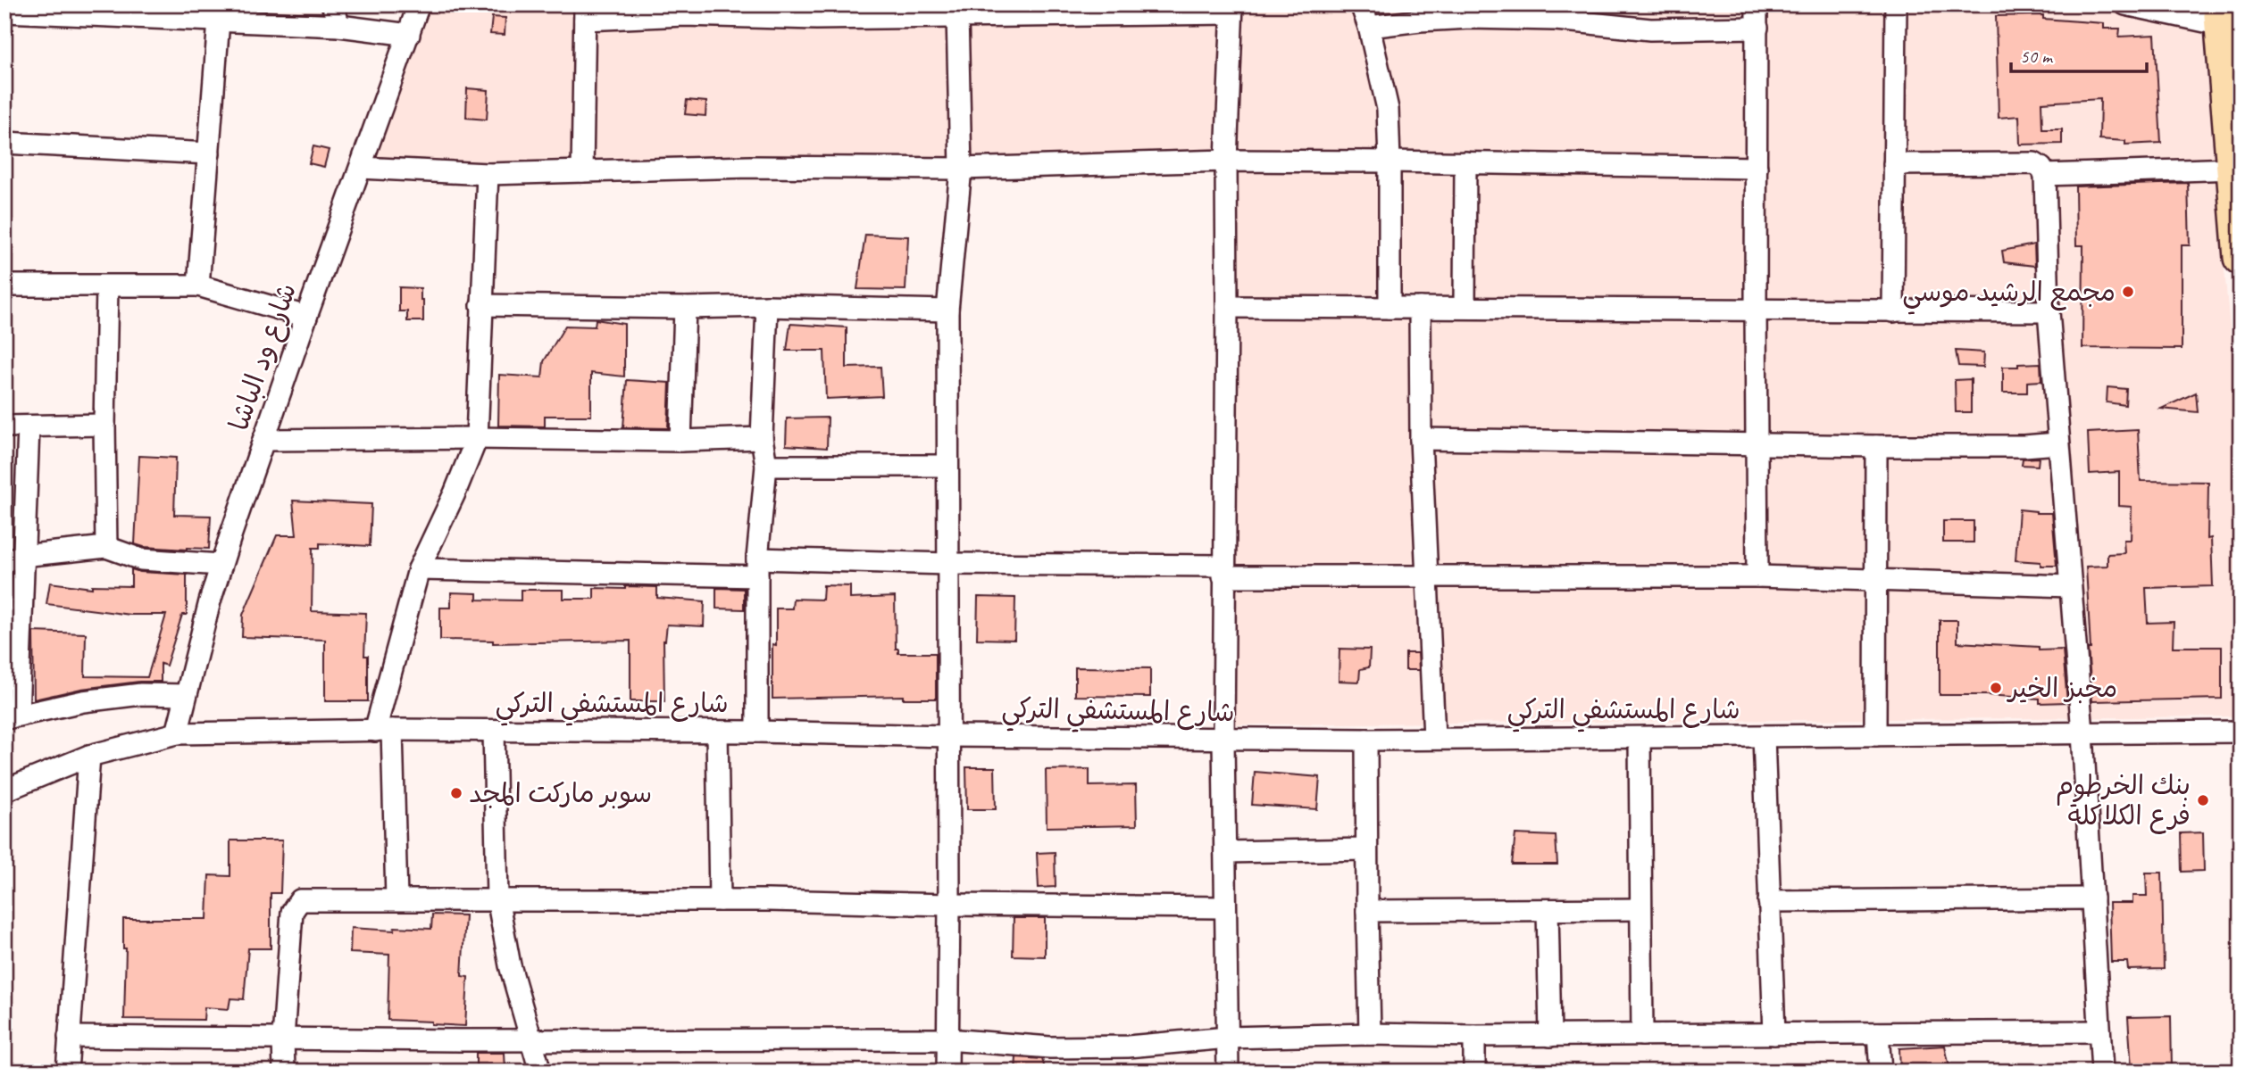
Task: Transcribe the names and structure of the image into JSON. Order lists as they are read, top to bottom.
{
  "streets": {
    "street": ["شارع ود الباشا", "شارع المستشفي التركي"]
  },
  "crossings": [
    ["شارع ود الباشا", "شارع المستشفي التركي"]
  ],
  "places": [
    "مجمع الرشيد موسي",
    "مخبز الخير",
    "سوبر ماركت المجد",
    "بنك الخرطوم فرع الكلاكلة"
  ],
  "scale_bar": "50 m"
}
